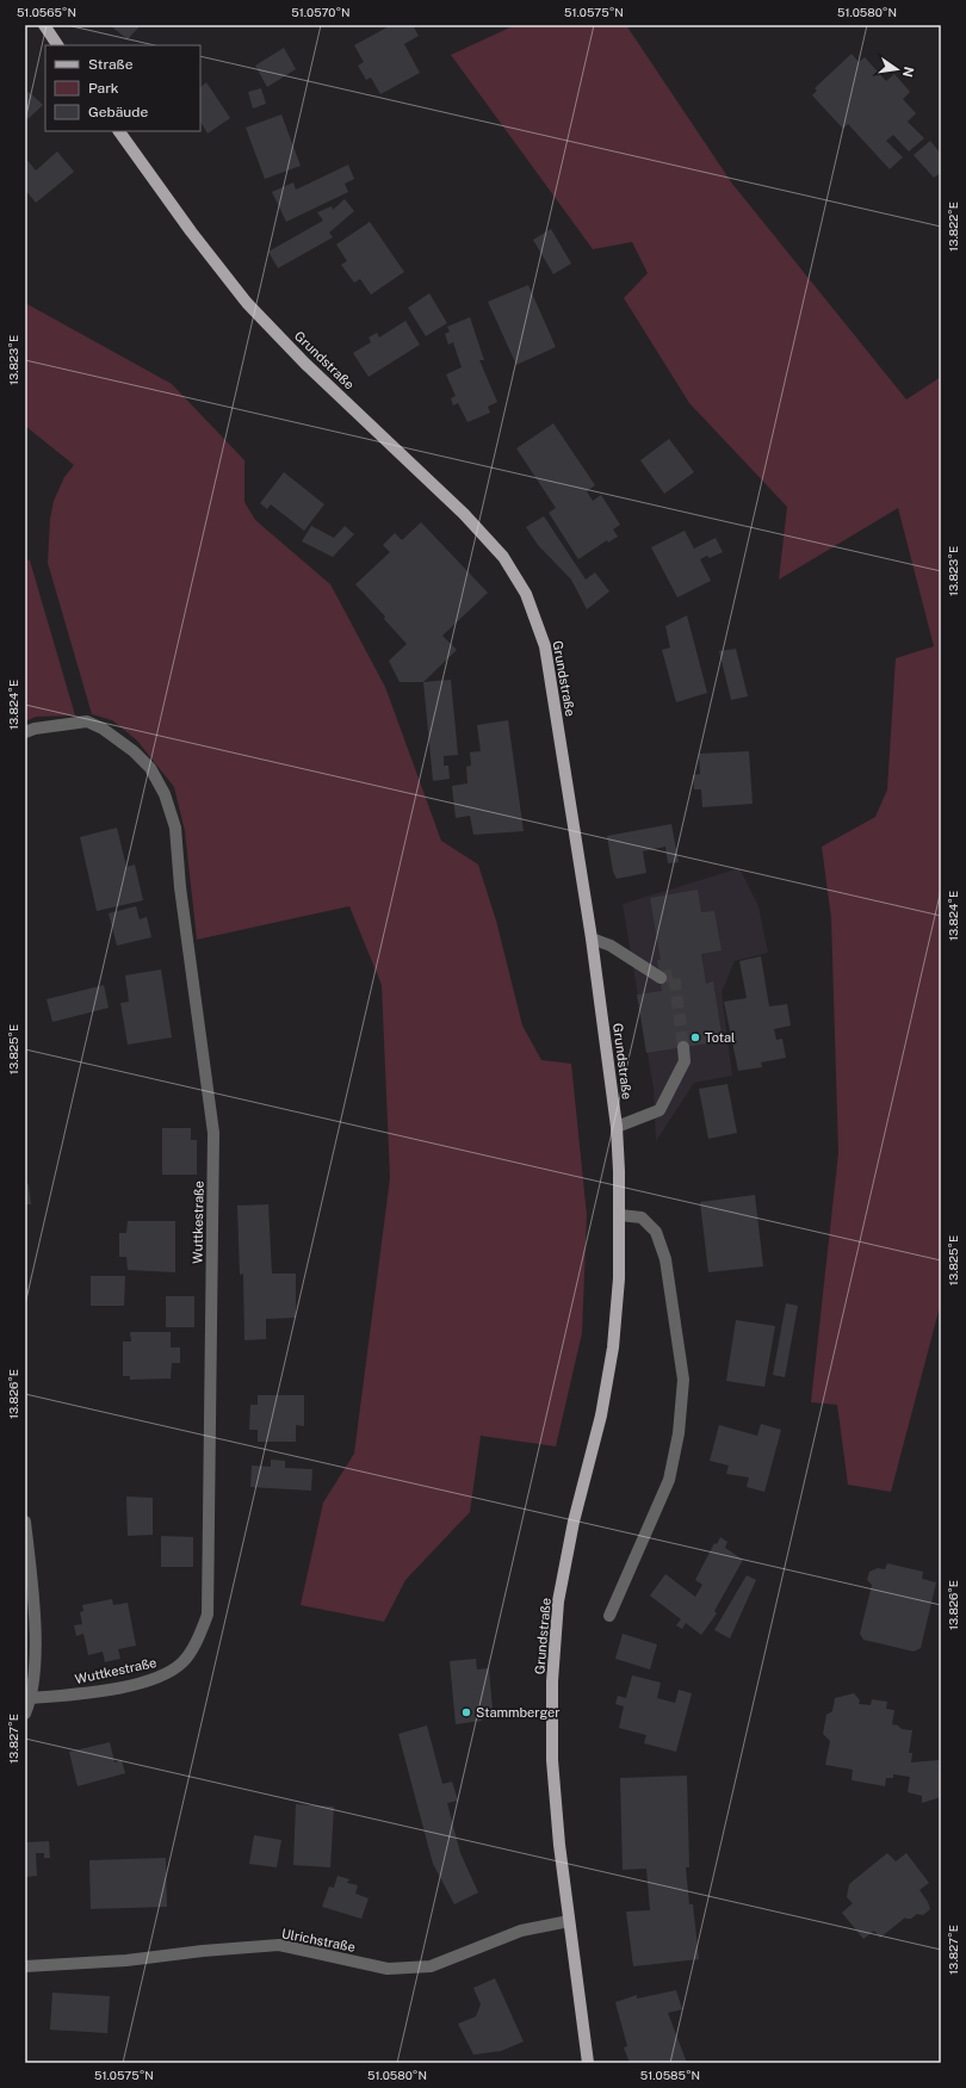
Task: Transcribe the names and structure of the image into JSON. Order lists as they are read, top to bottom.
{
  "streets": {
    "main road": ["Grundstraße"],
    "street": ["Wuttkestraße", "Ulrichstraße"]
  },
  "crossings": [
    ["Grundstraße", "Ulrichstraße"]
  ],
  "places": ["Total", "Stammberger"],
  "legend": ["Straße", "Park", "Gebäude"],
  "north": "right",
  "coordinates": [
    "51.0565°N",
    "51.0570°N",
    "51.0575°N",
    "51.0580°N",
    "13.822°E",
    "13.823°E",
    "13.824°E",
    "13.825°E",
    "13.826°E",
    "13.827°E",
    "51.0585°N"
  ]
}
